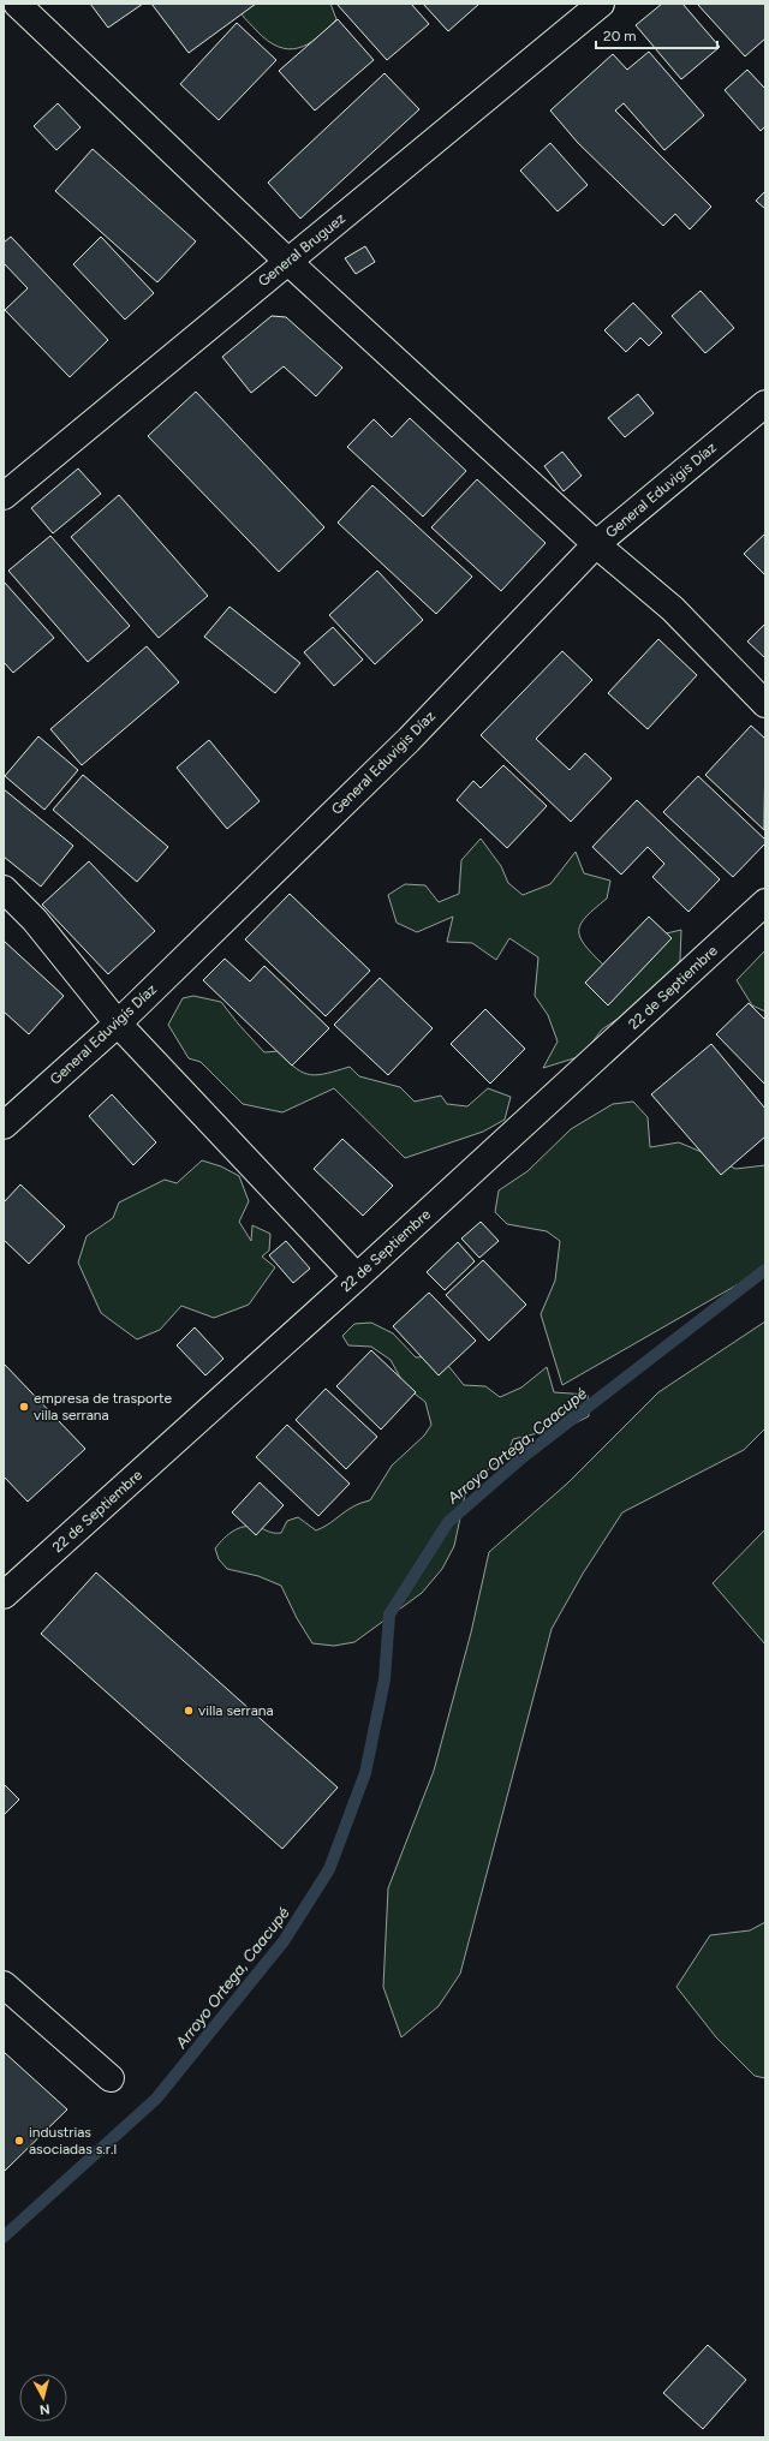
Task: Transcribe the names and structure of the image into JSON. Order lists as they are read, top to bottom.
{
  "streets": {
    "street": ["General Bruguez", "General Eduvigis Díaz", "22 de Septiembre"]
  },
  "water": ["Arroyo Ortega, Caacupé"],
  "places": ["empresa de trasporte villa serrana", "villa serrana", "industrias asociadas s.r.l"],
  "scale_bar": "20 m",
  "north": "bottom"
}
